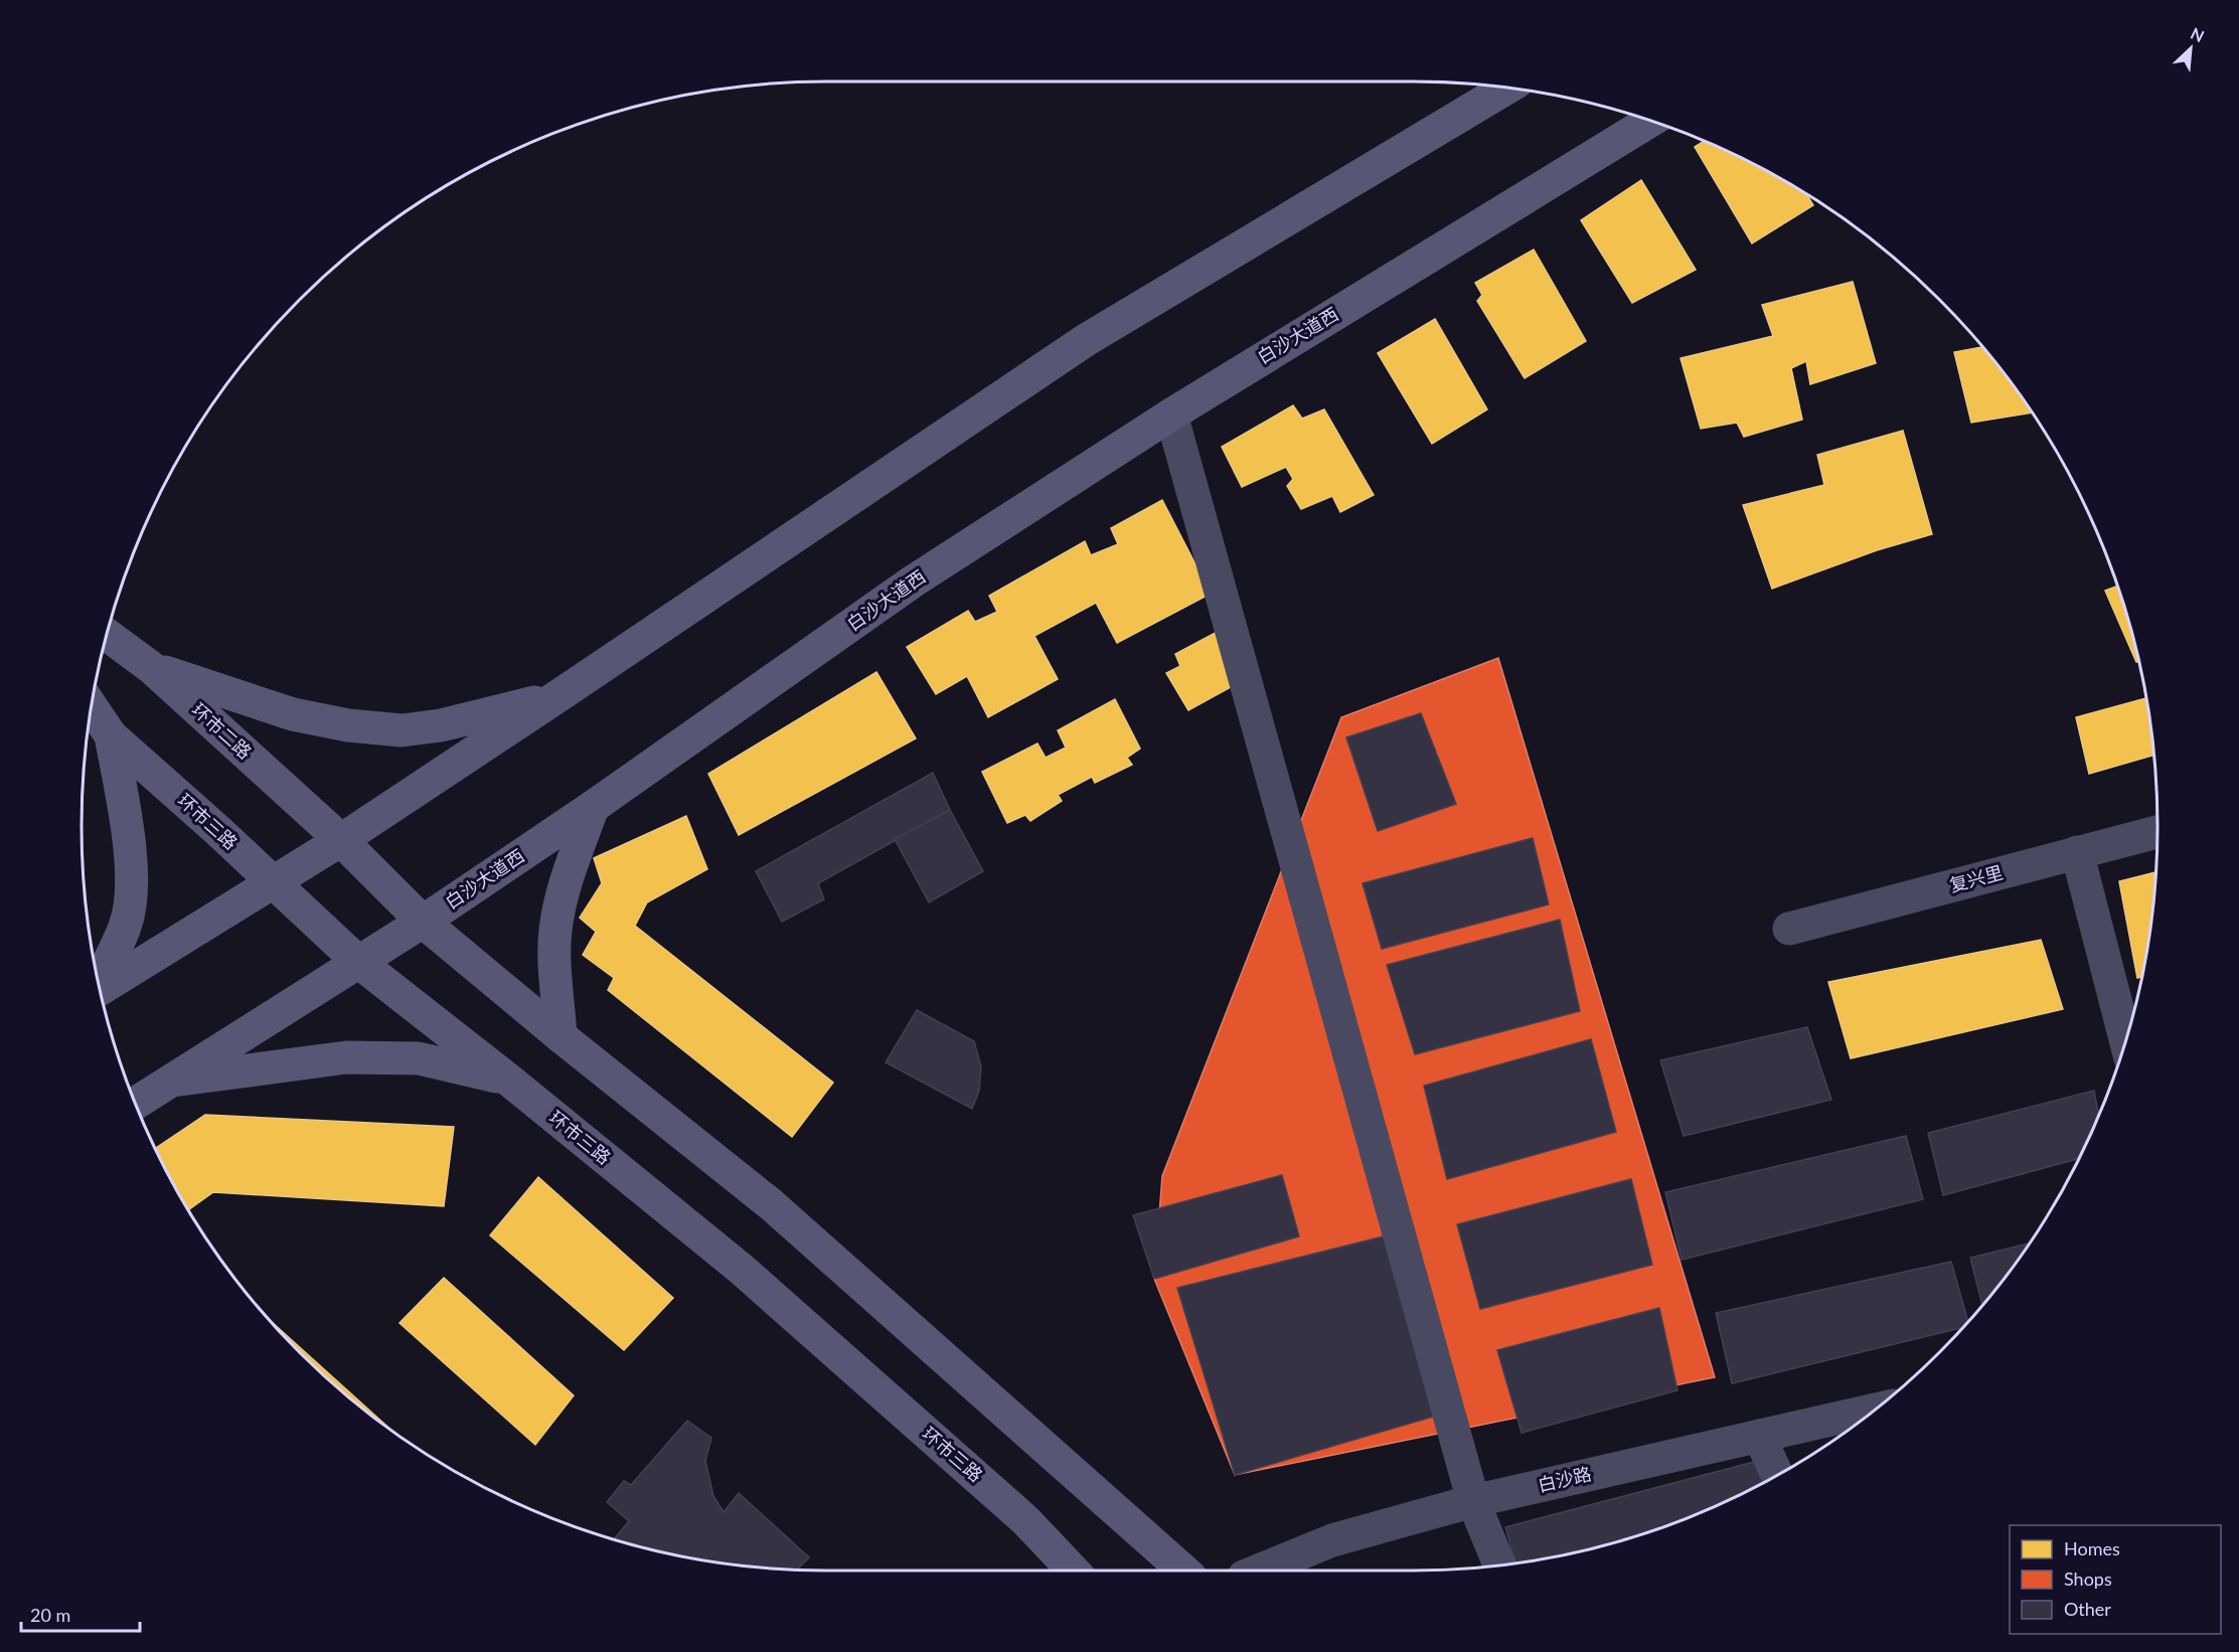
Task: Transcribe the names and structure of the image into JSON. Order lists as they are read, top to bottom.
{
  "streets": {
    "main road": ["白沙大道西", "环市二路", "环市三路"],
    "street": ["复兴里", "白沙路"]
  },
  "crossings": [
    ["白沙大道西", "环市三路"]
  ],
  "legend": ["Homes", "Shops", "Other"],
  "scale_bar": "20 m",
  "north": "top right"
}
